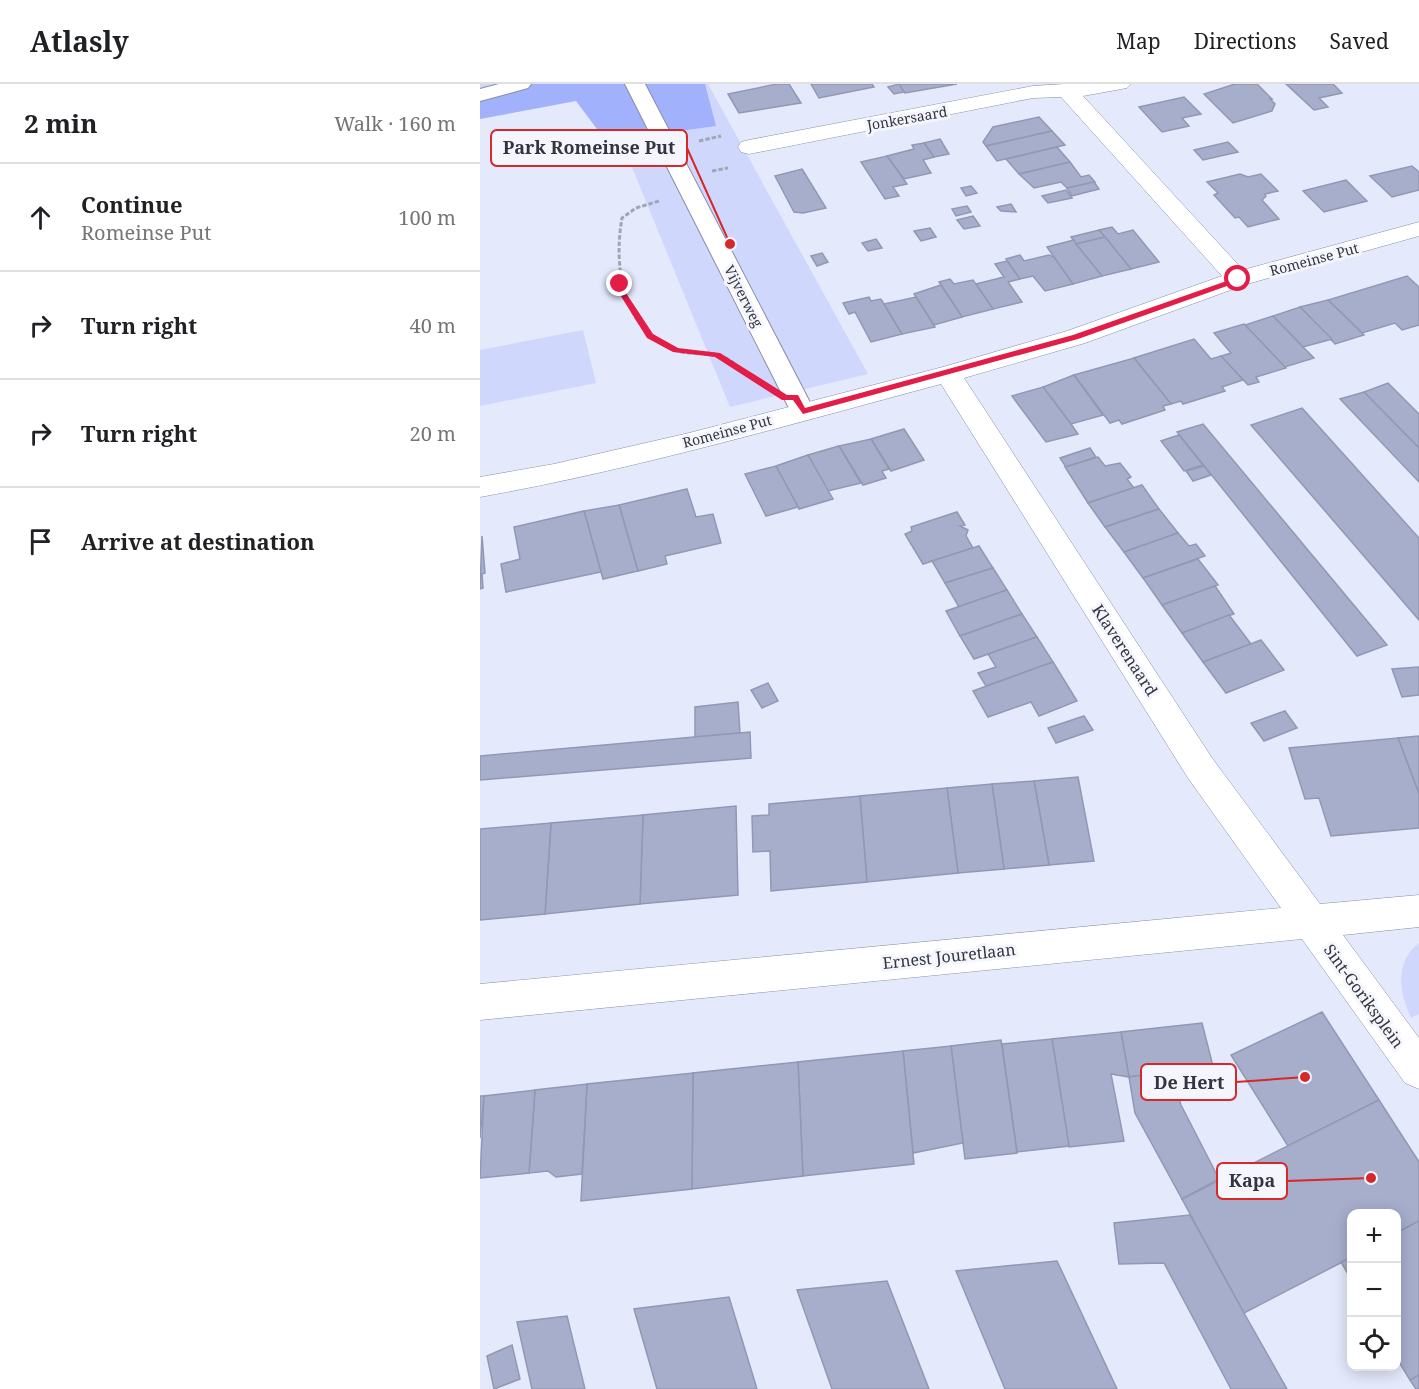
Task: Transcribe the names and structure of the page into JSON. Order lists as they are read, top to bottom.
{
  "streets": {
    "street": [
      "Jonkersaard",
      "Romeinse Put",
      "Vijverweg",
      "Klaverenaard",
      "Ernest Jouretlaan",
      "Sint-Goriksplein"
    ]
  },
  "crossings": [
    ["Romeinse Put", "Vijverweg"],
    ["Romeinse Put", "Klaverenaard"],
    ["Klaverenaard", "Ernest Jouretlaan"],
    ["Klaverenaard", "Sint-Goriksplein"],
    ["Ernest Jouretlaan", "Sint-Goriksplein"]
  ],
  "places": ["Park Romeinse Put", "De Hert", "Kapa"],
  "page": {
    "header": "Atlasly",
    "nav": ["Map", "Directions", "Saved"],
    "heading": ["2 min", "Walk · 160 m"],
    "list": [
      ["Continue", "Romeinse Put", "100 m"],
      ["Turn right", "40 m"],
      ["Turn right", "20 m"],
      "Arrive at destination"
    ],
    "map_buttons": ["+", "−"]
  }
}
